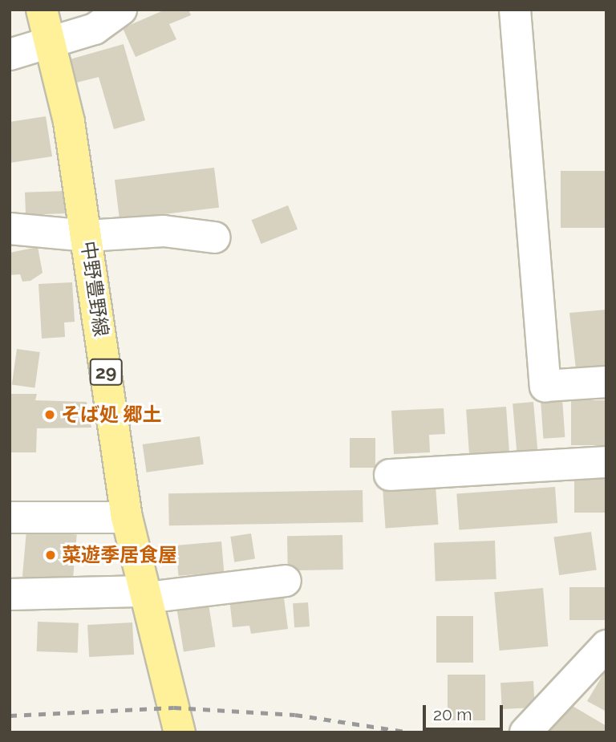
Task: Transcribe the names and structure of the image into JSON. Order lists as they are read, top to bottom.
{
  "streets": {
    "main road": ["中野豊野線", "29"]
  },
  "places": ["そば処 郷土", "菜遊季居食屋"],
  "scale_bar": "20 m"
}
